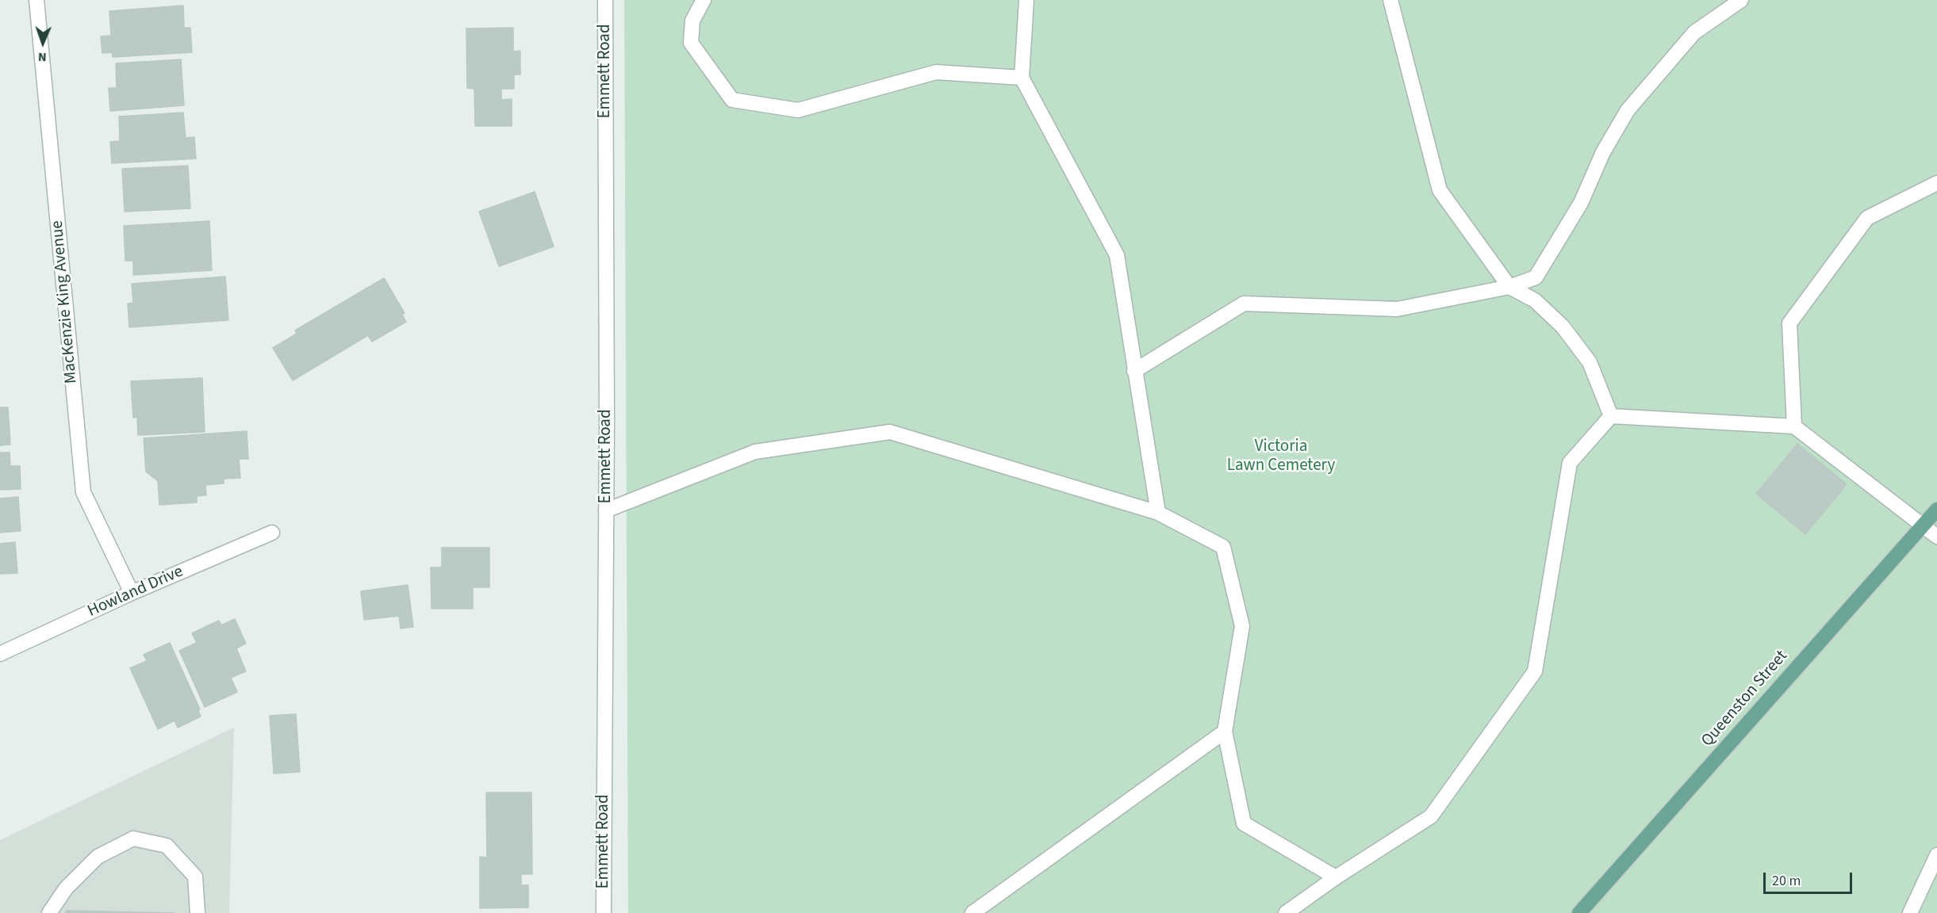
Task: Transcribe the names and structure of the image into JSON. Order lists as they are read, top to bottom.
{
  "streets": {
    "main road": ["Queenston Street"],
    "street": ["Emmett Road", "MacKenzie King Avenue", "Howland Drive"]
  },
  "crossings": [
    ["MacKenzie King Avenue", "Howland Drive"]
  ],
  "parks": ["Victoria Lawn Cemetery"],
  "scale_bar": "20 m",
  "north": "bottom"
}
